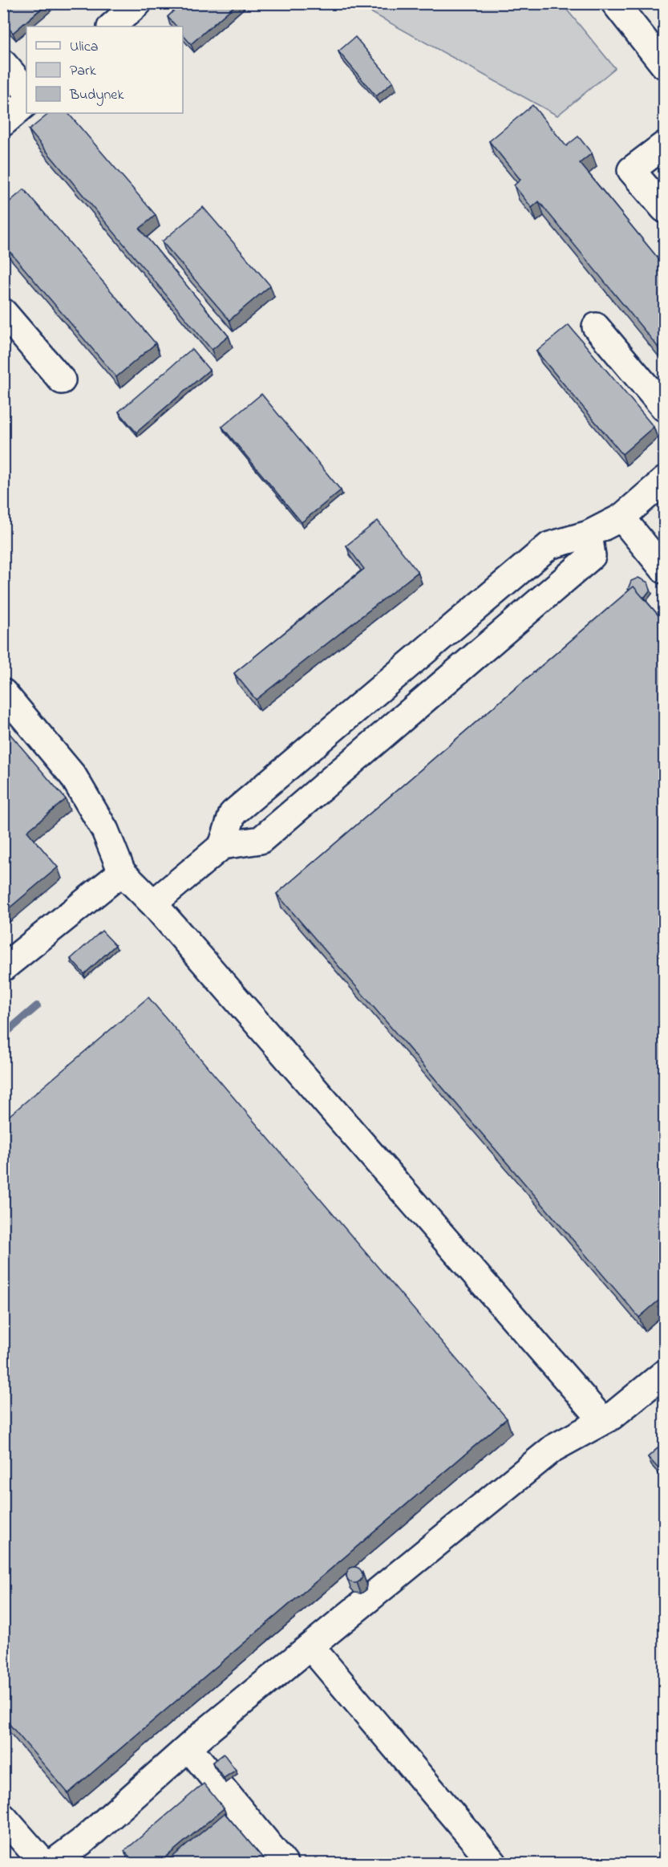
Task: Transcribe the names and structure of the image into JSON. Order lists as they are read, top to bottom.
{
  "legend": ["Ulica", "Park", "Budynek"]
}
